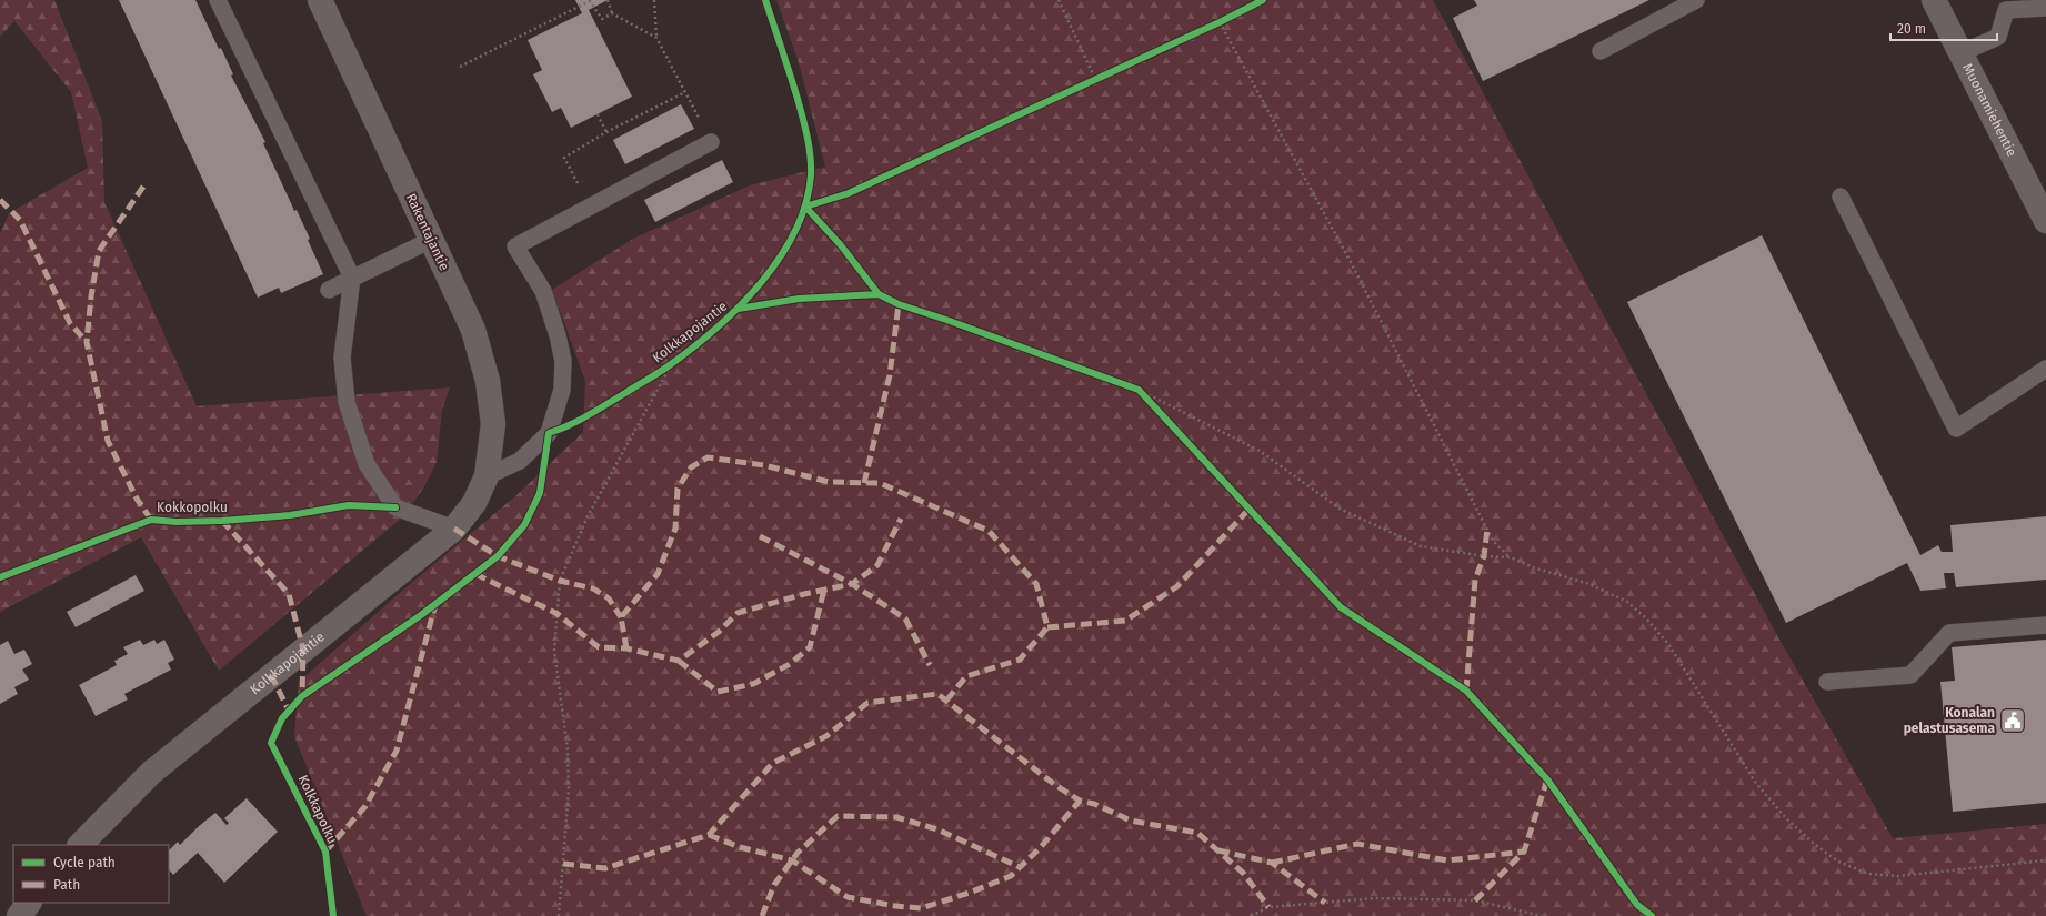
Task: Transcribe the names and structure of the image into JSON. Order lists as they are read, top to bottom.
{
  "streets": {
    "street": ["Muonamiehentie", "Rakentajantie", "Kolkkapojantie"],
    "cycle path": ["Kokkopolku", "Kolkkapolku"]
  },
  "crossings": [
    ["Rakentajantie", "Kolkkapojantie"]
  ],
  "places": {
    "public building": ["Konalan pelastusasema"]
  },
  "legend": ["Cycle path", "Path"],
  "scale_bar": "20 m"
}
